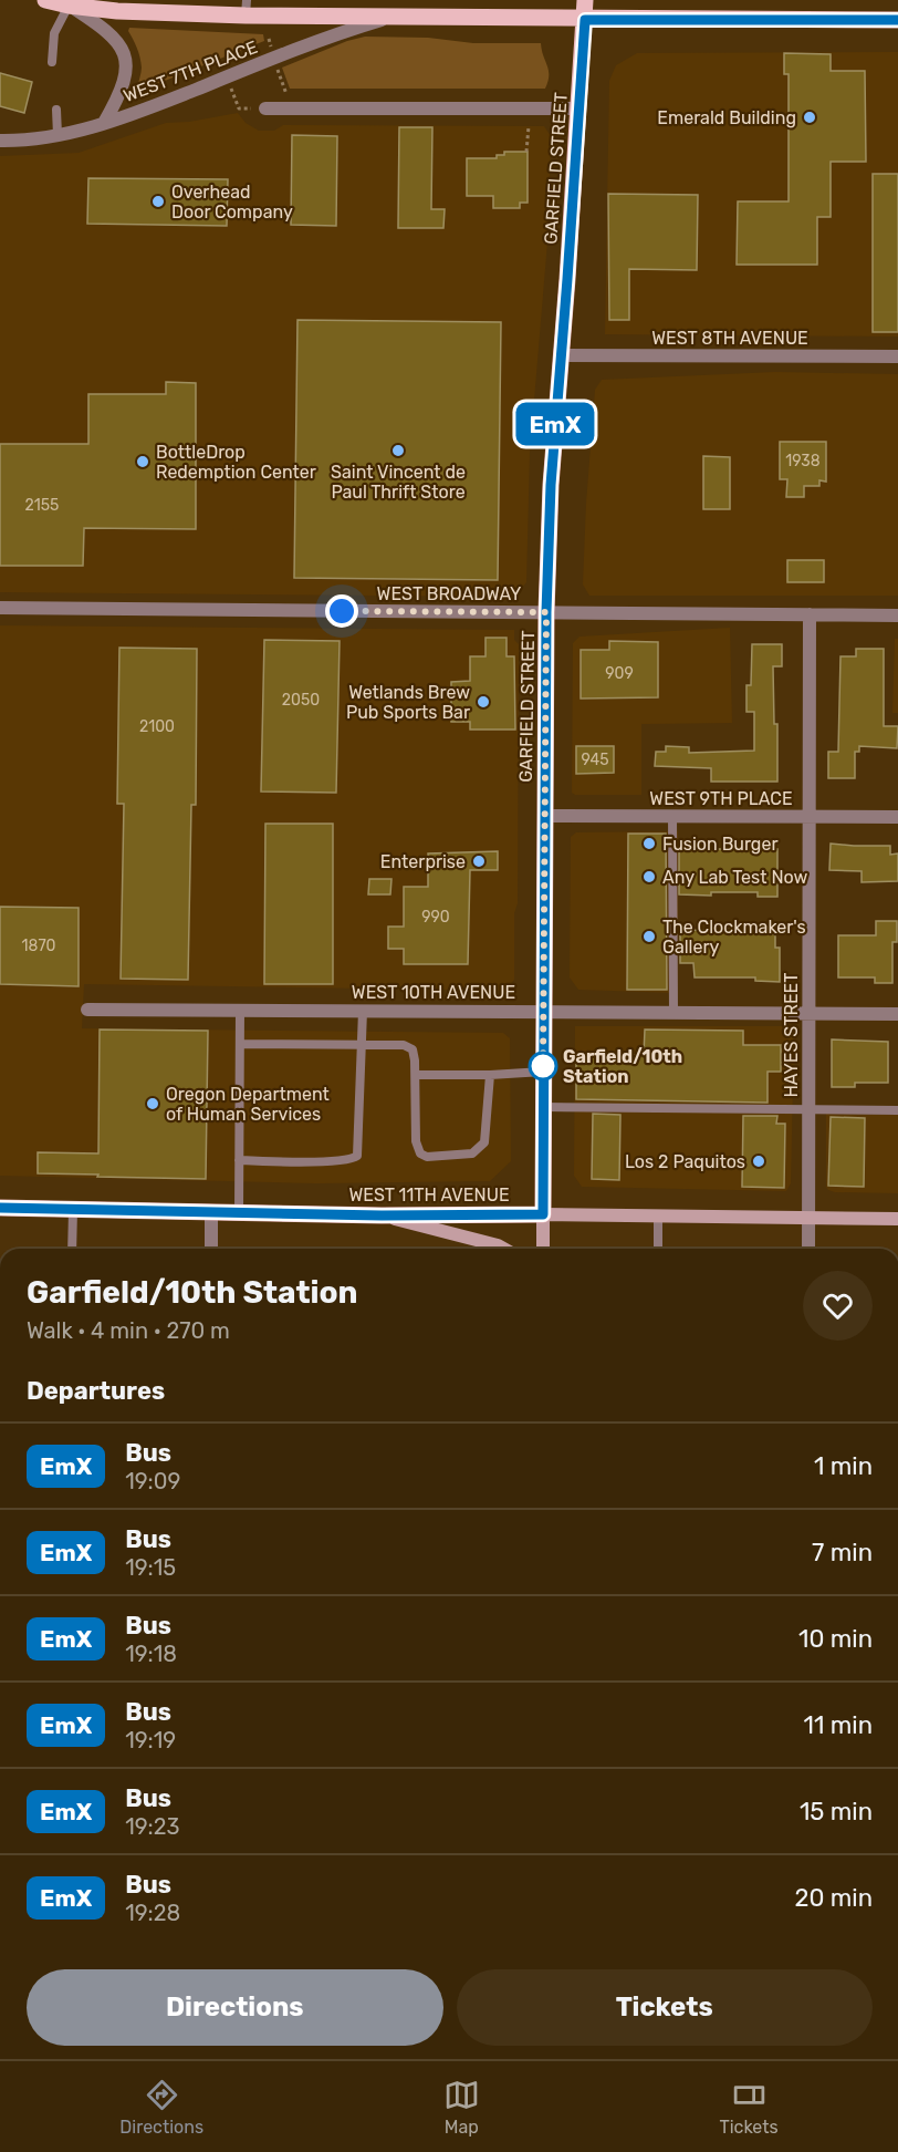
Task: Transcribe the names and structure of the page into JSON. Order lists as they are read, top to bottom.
{
  "streets": {
    "main road": ["GARFIELD STREET", "WEST 11TH AVENUE"],
    "street": [
      "WEST 7TH PLACE",
      "WEST 8TH AVENUE",
      "WEST BROADWAY",
      "WEST 9TH PLACE",
      "WEST 10TH AVENUE",
      "HAYES STREET"
    ]
  },
  "crossings": [
    ["GARFIELD STREET", "WEST 8TH AVENUE"],
    ["GARFIELD STREET", "WEST BROADWAY"],
    ["GARFIELD STREET", "WEST 9TH PLACE"],
    ["GARFIELD STREET", "WEST 10TH AVENUE"],
    ["GARFIELD STREET", "WEST 11TH AVENUE"],
    ["WEST BROADWAY", "HAYES STREET"],
    ["WEST 9TH PLACE", "HAYES STREET"],
    ["WEST 10TH AVENUE", "HAYES STREET"],
    ["HAYES STREET", "WEST 11TH AVENUE"]
  ],
  "places": [
    "Emerald Building",
    "Overhead Door Company",
    "Saint Vincent de Paul Thrift Store",
    "BottleDrop Redemption Center",
    "Wetlands Brew Pub Sports Bar",
    "Fusion Burger",
    "Enterprise",
    "Any Lab Test Now",
    "The Clockmaker's Gallery",
    "Garfield/10th Station",
    "Oregon Department of Human Services",
    "Los 2 Paquitos"
  ],
  "lines": ["bus line EmX"],
  "house_numbers": [
    "1938",
    "2155",
    "909",
    "2050",
    "2100",
    "945",
    "990",
    "1870"
  ],
  "page": {
    "on_map": "EmX",
    "heading": [
      ["Garfield/10th Station", "Walk · 4 min · 270 m"],
      "Departures"
    ],
    "list": [
      {
        "mark": "EmX",
        "name": "Bus",
        "note": "19:09",
        "value": "1 min"
      },
      {
        "mark": "EmX",
        "name": "Bus",
        "note": "19:15",
        "value": "7 min"
      },
      {
        "mark": "EmX",
        "name": "Bus",
        "note": "19:18",
        "value": "10 min"
      },
      {
        "mark": "EmX",
        "name": "Bus",
        "note": "19:19",
        "value": "11 min"
      },
      {
        "mark": "EmX",
        "name": "Bus",
        "note": "19:23",
        "value": "15 min"
      },
      {
        "mark": "EmX",
        "name": "Bus",
        "note": "19:28",
        "value": "20 min"
      }
    ],
    "buttons": ["Directions", "Tickets"],
    "tabs": ["Directions", "Map", "Tickets"]
  }
}
